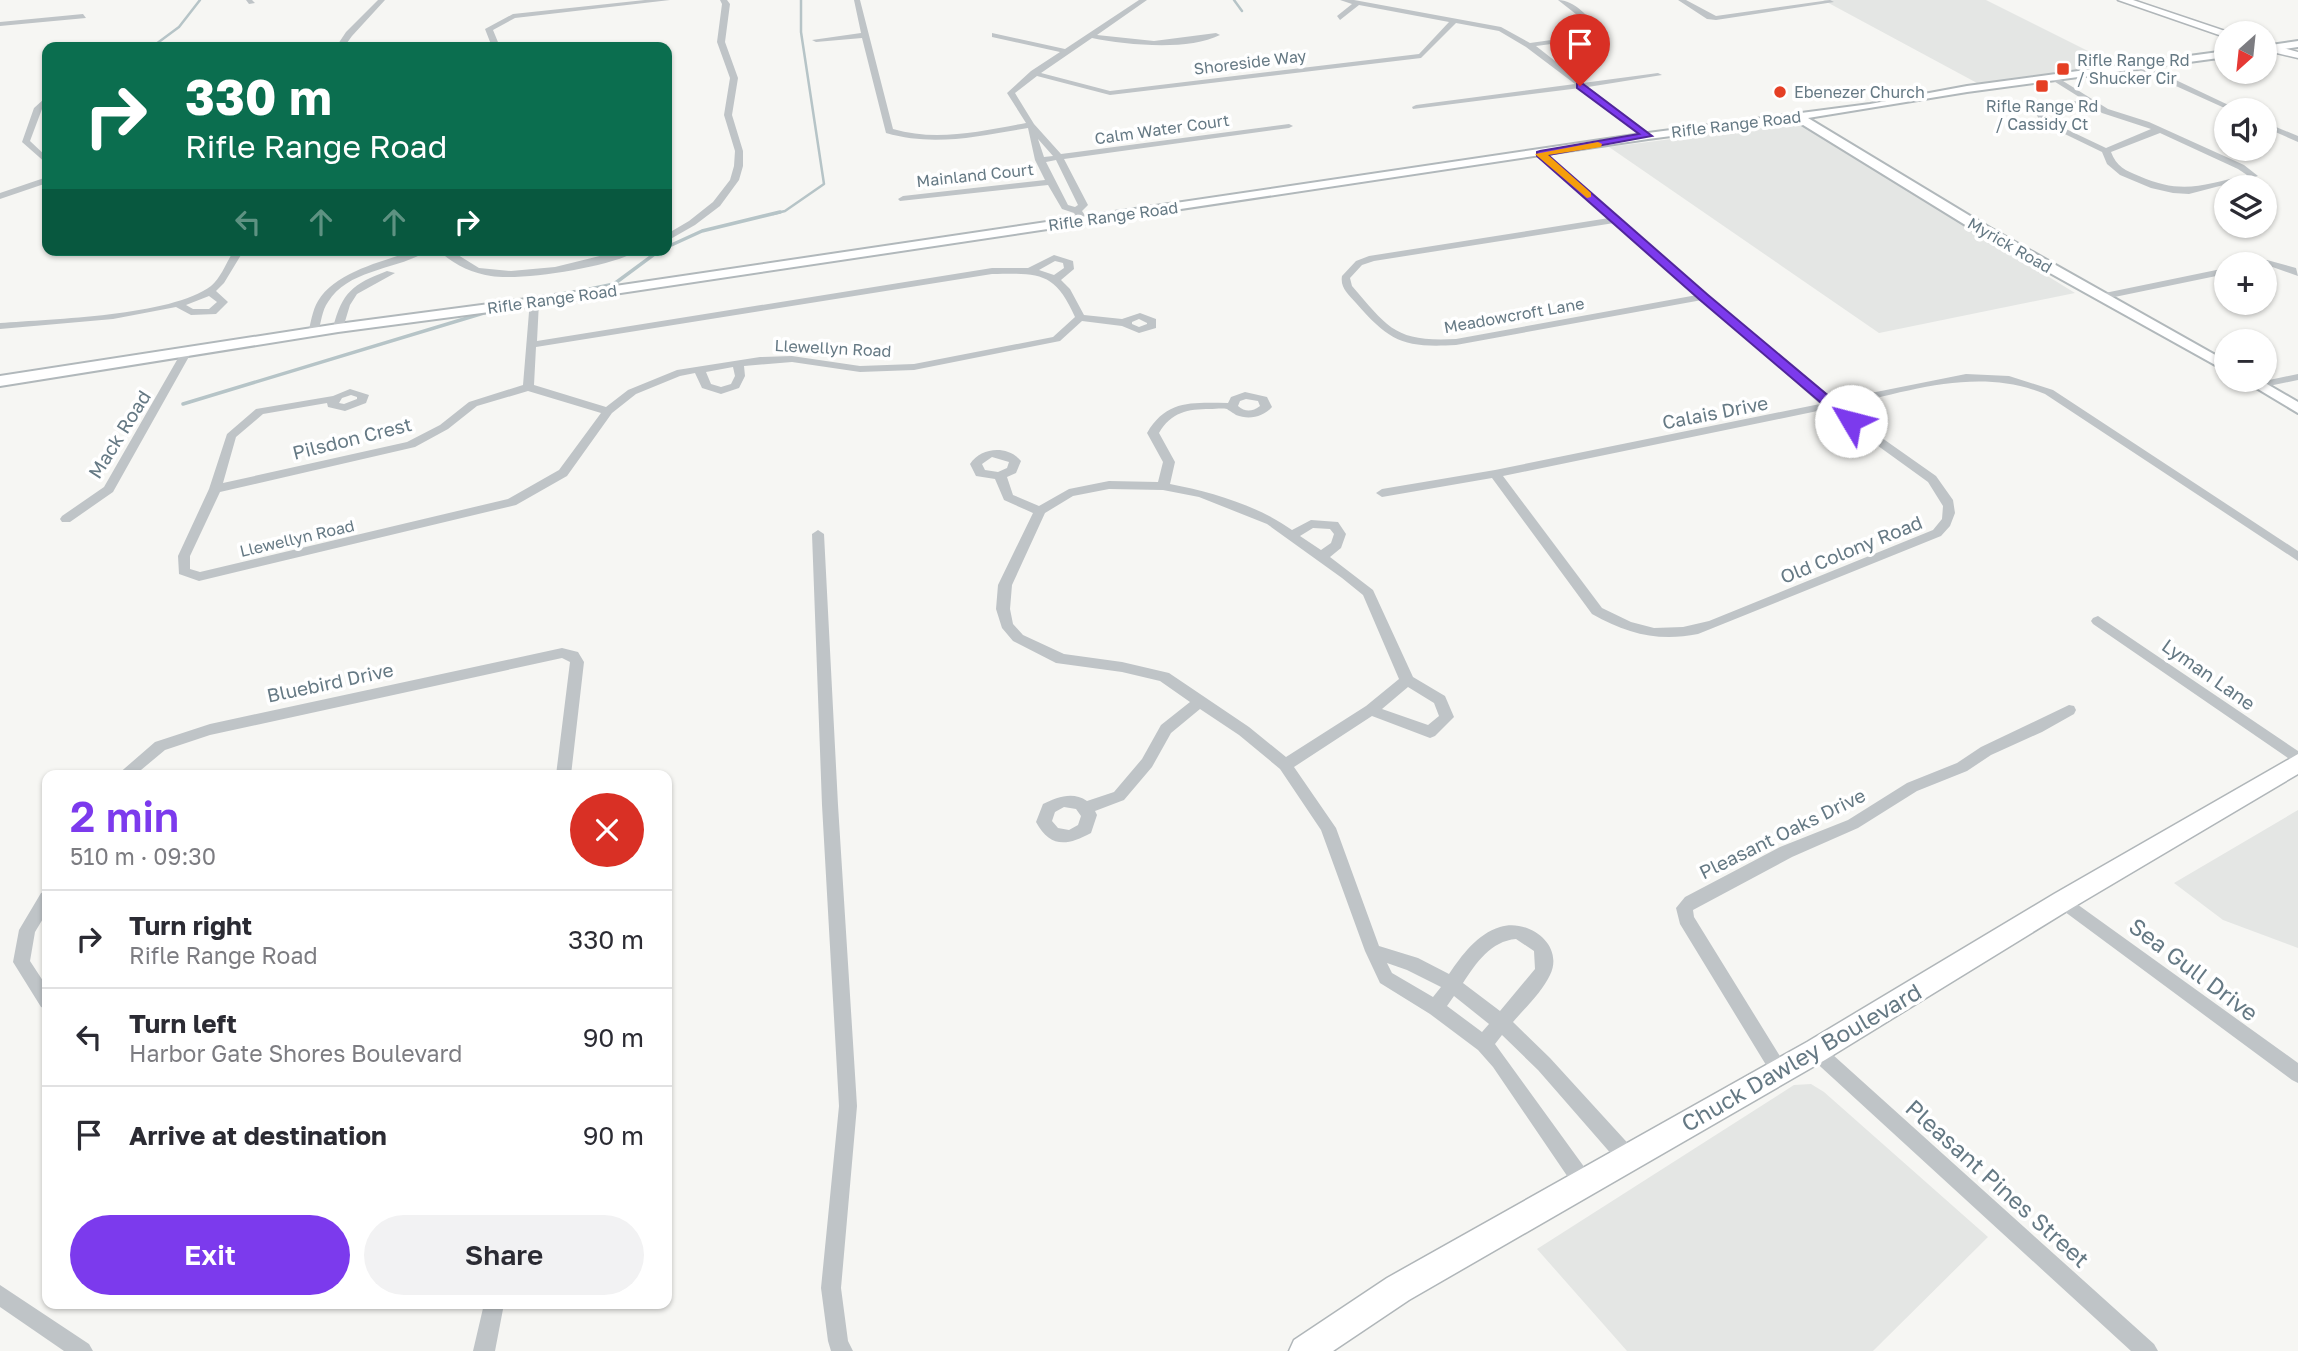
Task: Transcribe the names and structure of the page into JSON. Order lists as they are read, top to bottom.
{
  "streets": {
    "main road": ["Rifle Range Road", "Myrick Road", "Chuck Dawley Boulevard"],
    "street": [
      "Shoreside Way",
      "Calm Water Court",
      "Mainland Court",
      "Meadowcroft Lane",
      "Llewellyn Road",
      "Calais Drive",
      "Mack Road",
      "Pilsdon Crest",
      "Old Colony Road",
      "Lyman Lane",
      "Bluebird Drive",
      "Pleasant Oaks Drive",
      "Sea Gull Drive",
      "Pleasant Pines Street"
    ]
  },
  "crossings": [
    ["Rifle Range Road", "Myrick Road"],
    ["Rifle Range Road", "Mack Road"],
    ["Rifle Range Road", "Old Colony Road"],
    ["Meadowcroft Lane", "Old Colony Road"],
    ["Llewellyn Road", "Pilsdon Crest"],
    ["Calais Drive", "Old Colony Road"],
    ["Lyman Lane", "Chuck Dawley Boulevard"],
    ["Pleasant Oaks Drive", "Chuck Dawley Boulevard"],
    ["Sea Gull Drive", "Chuck Dawley Boulevard"],
    ["Chuck Dawley Boulevard", "Pleasant Pines Street"]
  ],
  "places": {
    "transit": ["Rifle Range Rd / Shucker Cir", "Rifle Range Rd / Cassidy Ct"],
    "other": ["Ebenezer Church"]
  },
  "north": "bottom left",
  "page": {
    "map_buttons": ["+", "−"],
    "turn": ["330 m", "Rifle Range Road"],
    "heading": ["2 min", "510 m · 09:30"],
    "list": [
      {
        "name": "Turn right",
        "note": "Rifle Range Road",
        "value": "330 m"
      },
      {
        "name": "Turn left",
        "note": "Harbor Gate Shores Boulevard",
        "value": "90 m"
      },
      {
        "name": "Arrive at destination",
        "value": "90 m"
      }
    ],
    "buttons": ["Exit", "Share"]
  }
}
